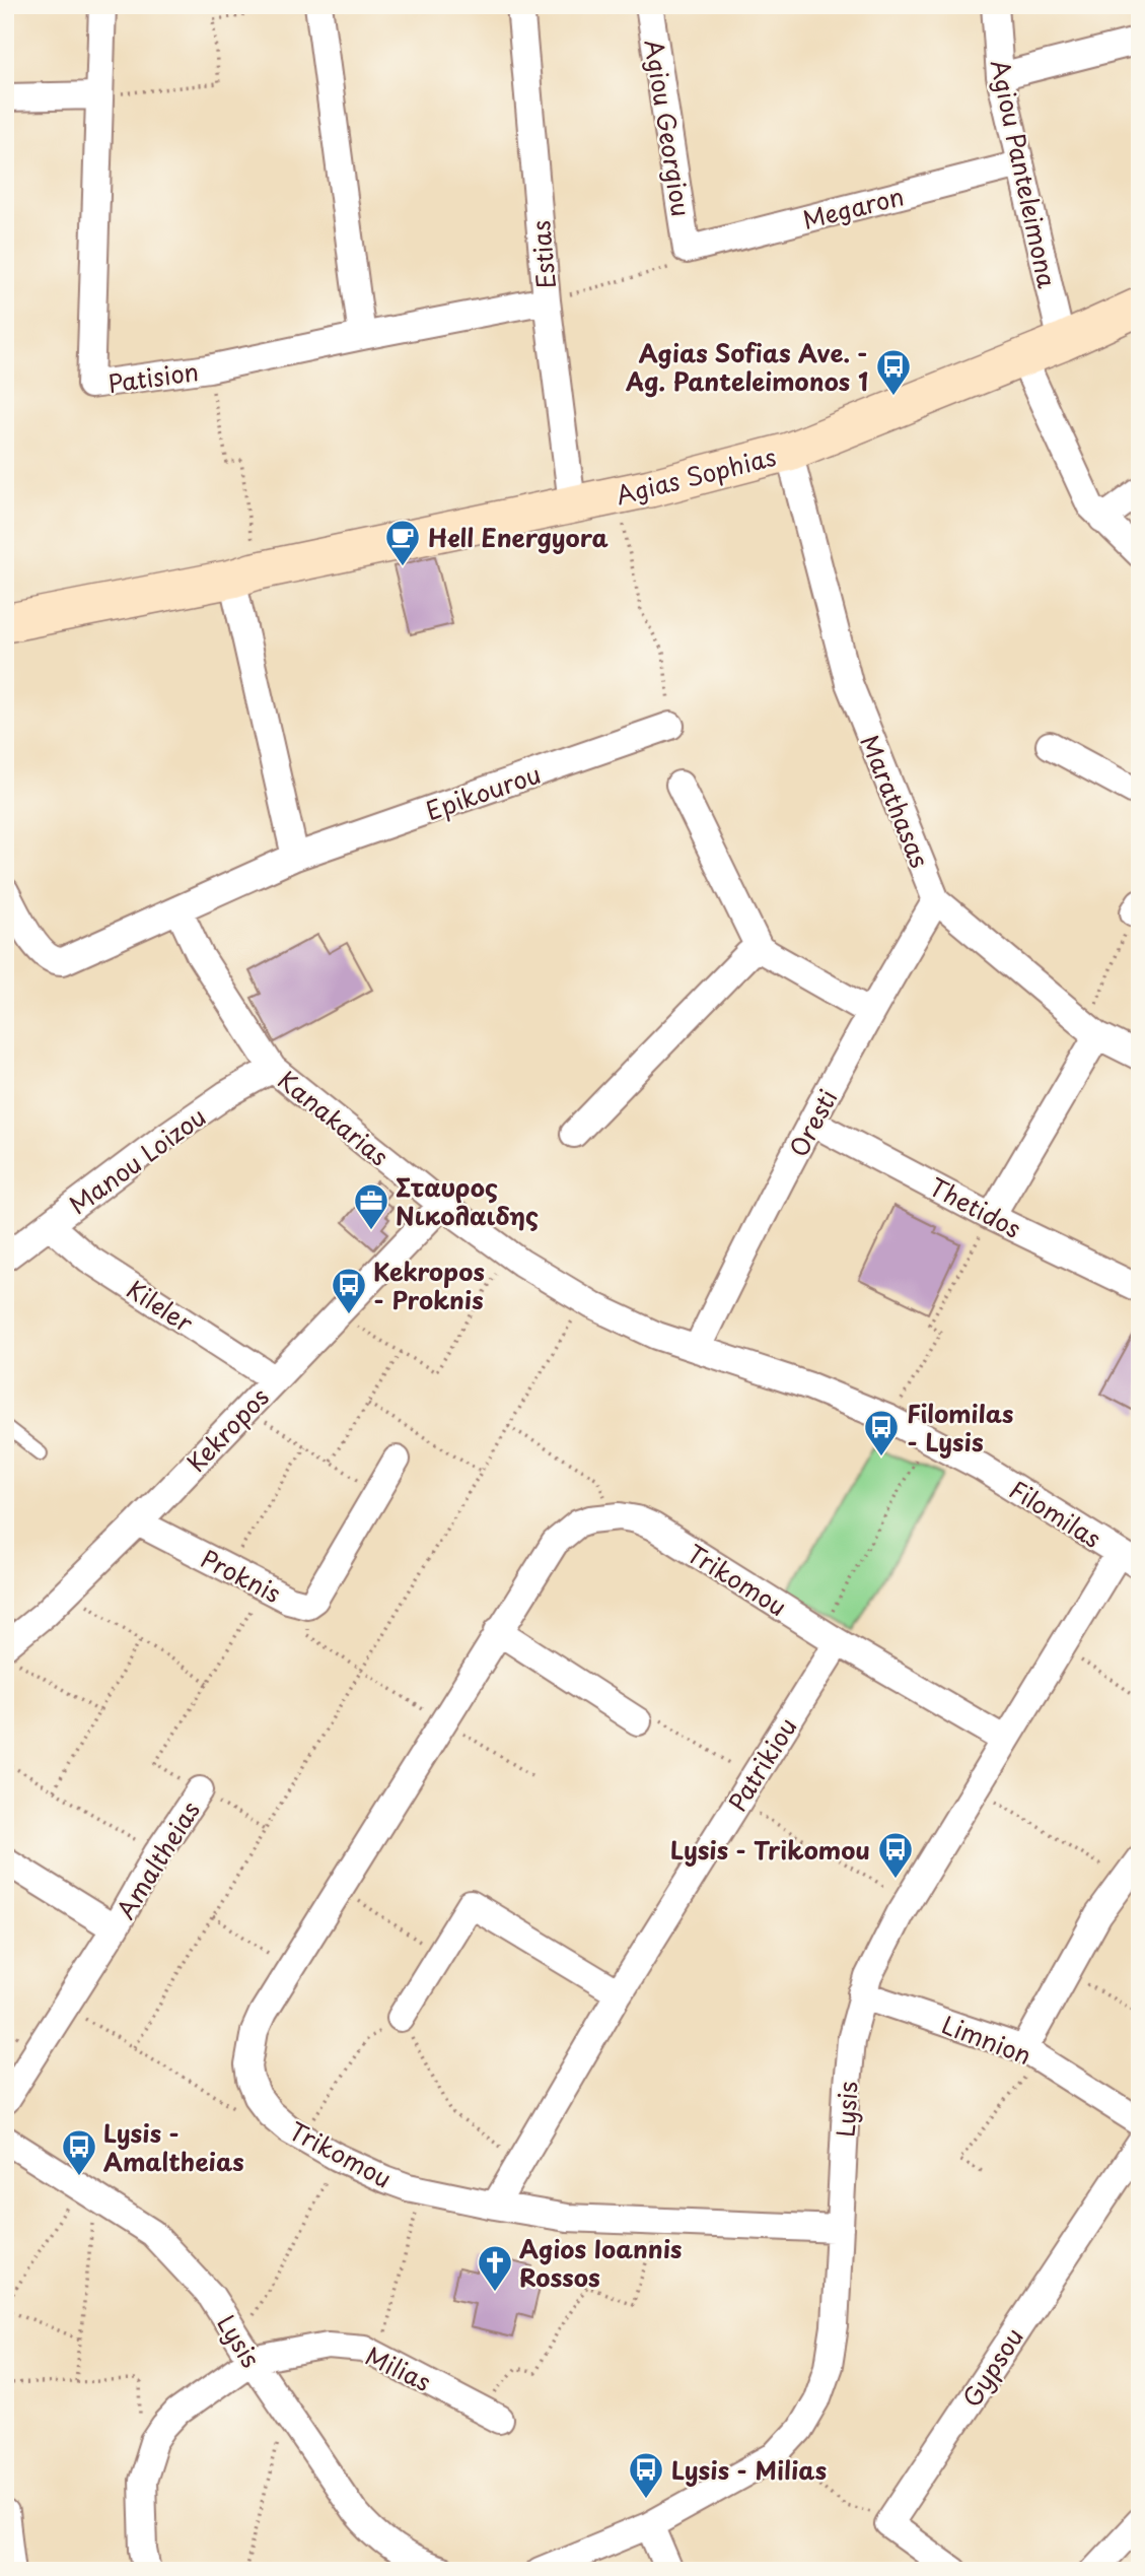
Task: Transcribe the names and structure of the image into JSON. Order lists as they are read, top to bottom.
{
  "streets": {
    "street": [
      "Agiou Georgiou",
      "Agiou Panteleimona",
      "Megaron",
      "Estias",
      "Patision",
      "Agias Sophias",
      "Epikourou",
      "Marathasas",
      "Kanakarias",
      "Oresti",
      "Manou Loizou",
      "Thetidos",
      "Kileler",
      "Kekropos",
      "Filomilas",
      "Proknis",
      "Trikomou",
      "Patrikiou",
      "Amaltheias",
      "Limnion",
      "Lysis",
      "Gypsou",
      "Milias"
    ]
  },
  "crossings": [
    ["Agiou Georgiou", "Megaron"],
    ["Agiou Panteleimona", "Megaron"],
    ["Agiou Panteleimona", "Agias Sophias"],
    ["Estias", "Patision"],
    ["Estias", "Agias Sophias"],
    ["Agias Sophias", "Marathasas"],
    ["Epikourou", "Kanakarias"],
    ["Marathasas", "Oresti"],
    ["Kanakarias", "Oresti"],
    ["Kanakarias", "Manou Loizou"],
    ["Kanakarias", "Kekropos"],
    ["Kanakarias", "Filomilas"],
    ["Oresti", "Thetidos"],
    ["Oresti", "Filomilas"],
    ["Manou Loizou", "Kileler"],
    ["Kileler", "Kekropos"],
    ["Kekropos", "Proknis"],
    ["Filomilas", "Lysis"],
    ["Trikomou", "Patrikiou"],
    ["Trikomou", "Lysis"],
    ["Limnion", "Lysis"],
    ["Lysis", "Milias"]
  ],
  "places": {
    "bus stop": [
      "Agias Sofias Ave. - Ag. Panteleimonos 1",
      "Kekropos - Proknis",
      "Filomilas - Lysis",
      "Lysis - Trikomou",
      "Lysis - Amaltheias",
      "Lysis - Milias"
    ],
    "cafe": ["Hell Energyora"],
    "office": ["Σταυρος Νικολαιδης"],
    "church": ["Agios Ioannis Rossos"]
  }
}
